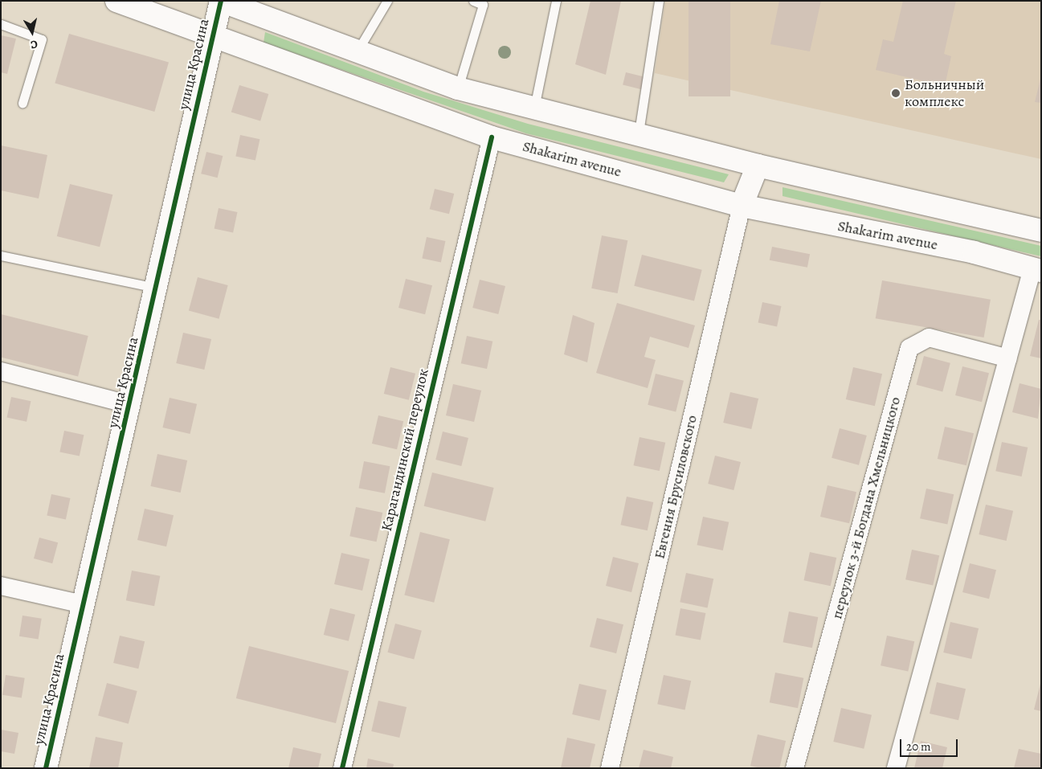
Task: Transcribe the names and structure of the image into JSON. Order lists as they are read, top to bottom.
{
  "streets": {
    "main road": ["улица Красина", "Shakarim avenue"],
    "street": ["Карагандинский переулок", "Евгения Брусиловского", "переулок 3-й Богдана Хмельницкого"]
  },
  "crossings": [
    ["улица Красина", "Shakarim avenue"],
    ["Shakarim avenue", "Карагандинский переулок"],
    ["Shakarim avenue", "Евгения Брусиловского"]
  ],
  "places": ["Больничный комплекс"],
  "scale_bar": "20 m",
  "north": "bottom"
}
